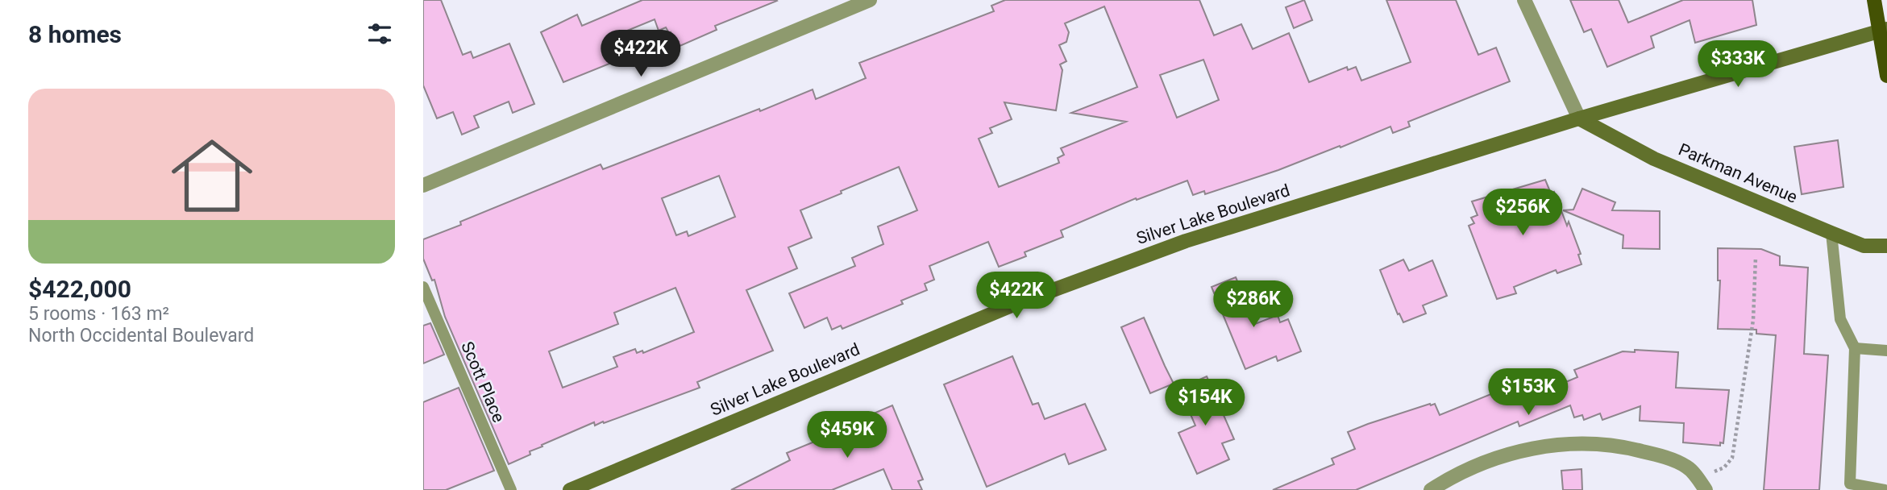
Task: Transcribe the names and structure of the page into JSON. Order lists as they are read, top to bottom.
{
  "streets": {
    "main road": ["Parkman Avenue", "Silver Lake Boulevard"],
    "lane": ["Scott Place"]
  },
  "crossings": [
    ["Parkman Avenue", "Silver Lake Boulevard"]
  ],
  "page": {
    "heading": "8 homes",
    "price": [
      "$422K",
      "$333K",
      "$256K",
      "$422K",
      "$286K",
      "$153K",
      "$154K",
      "$459K"
    ],
    "list": [
      {
        "name": "$422,000",
        "note": "5 rooms · 163 m² · North Occidental Boulevard"
      }
    ]
  }
}
